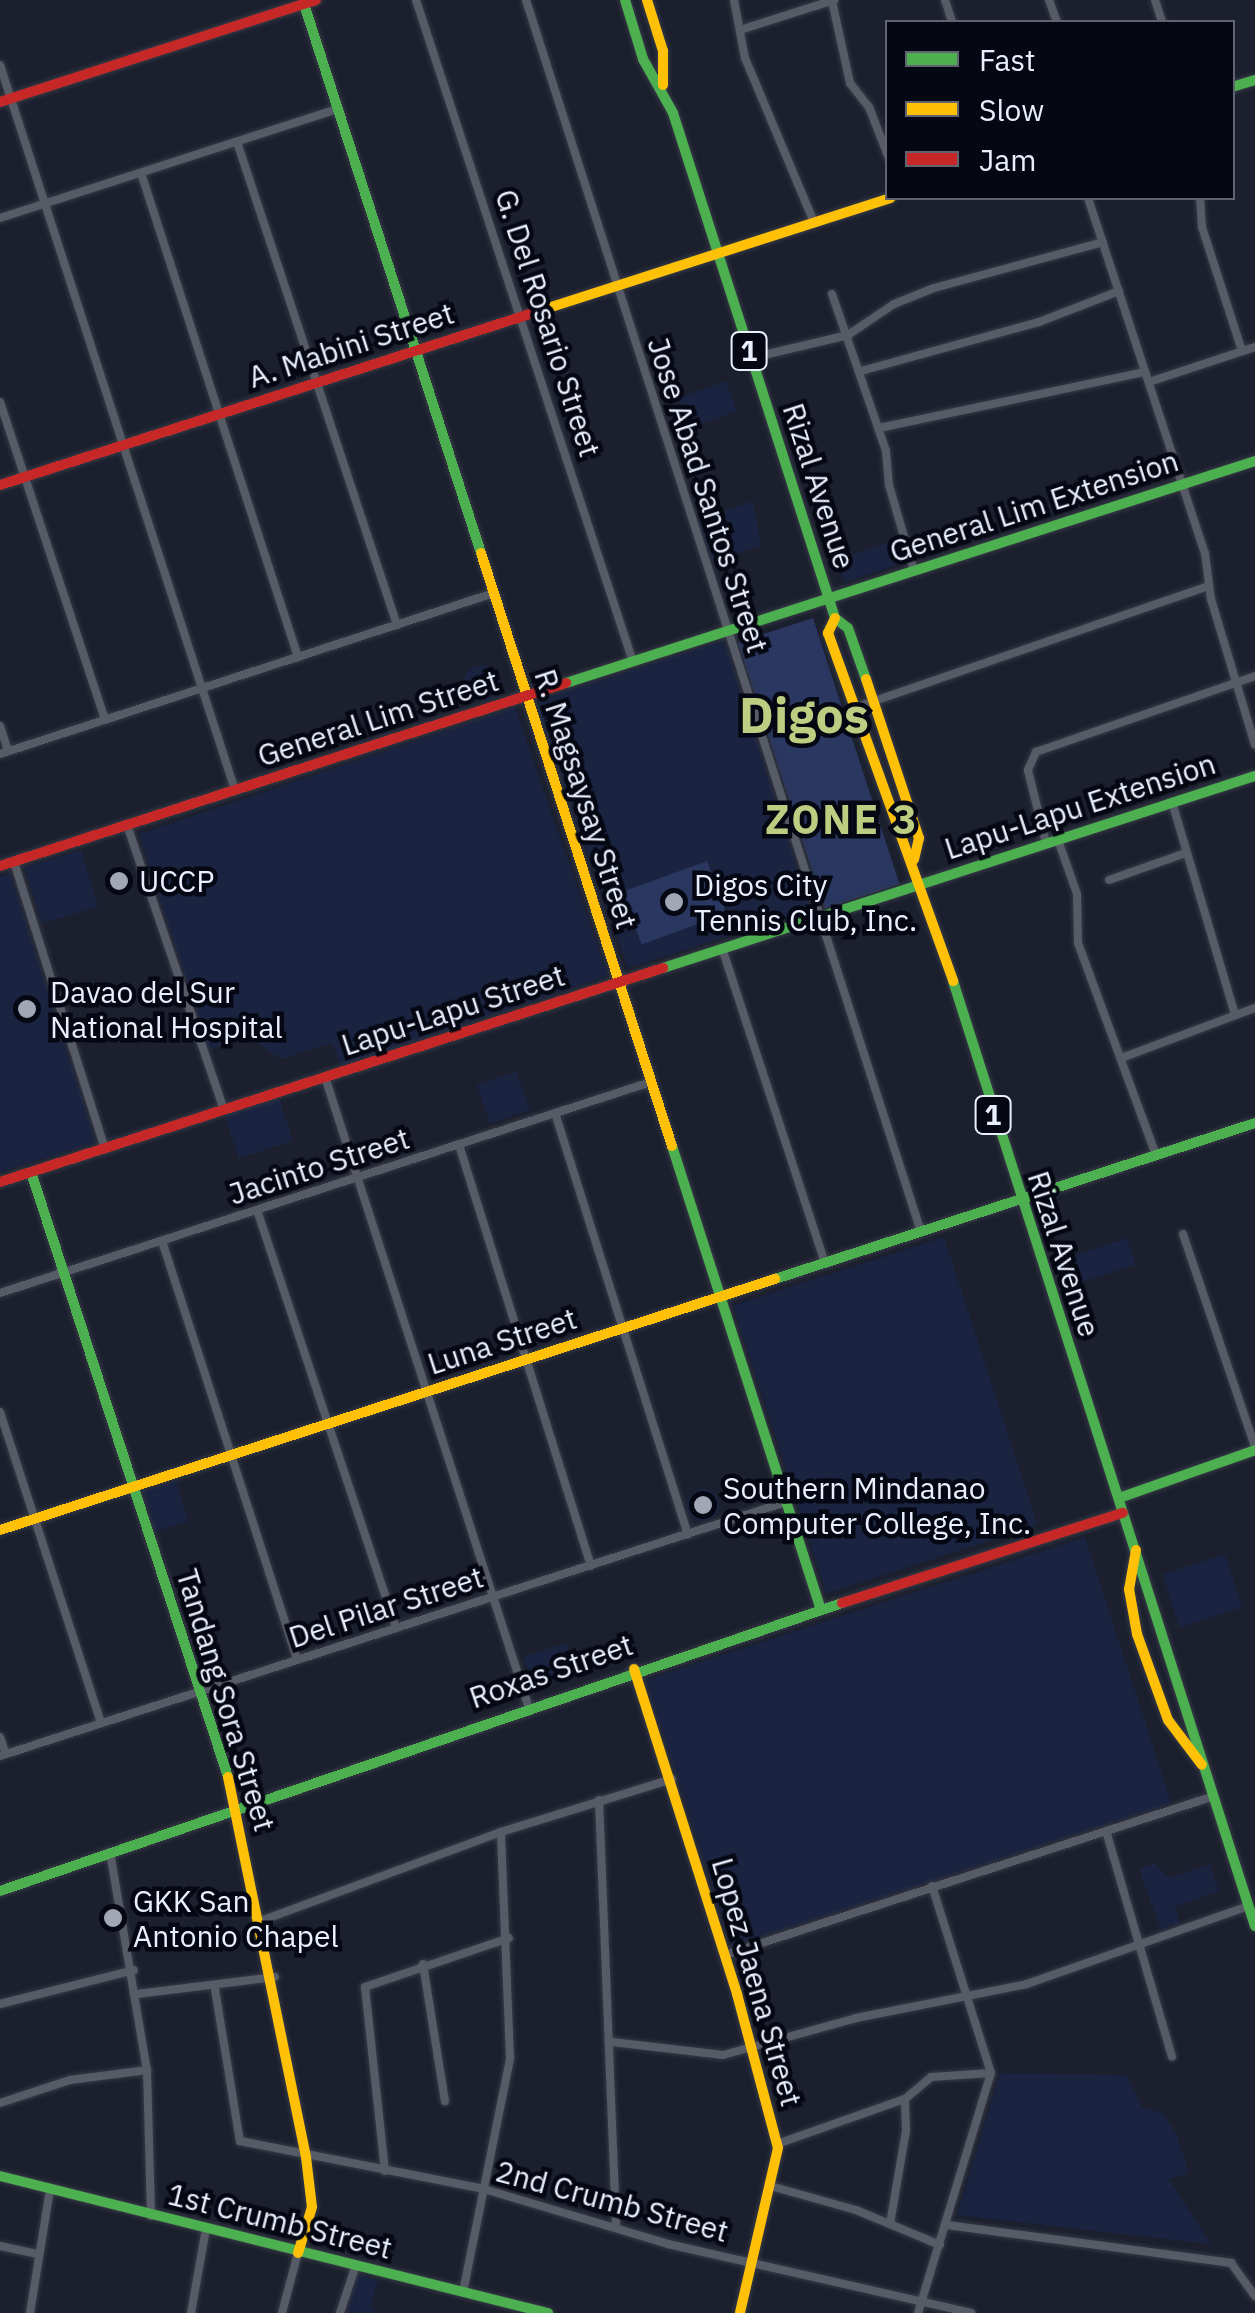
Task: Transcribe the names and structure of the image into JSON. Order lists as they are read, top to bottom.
{
  "streets": {
    "street": [
      "G. Del Rosario Street",
      "A. Mabini Street",
      "1",
      "Rizal Avenue",
      "Jose Abad Santos Street",
      "General Lim Extension",
      "General Lim Street",
      "R. Magsaysay Street",
      "Lapu-Lapu Extension",
      "Lapu-Lapu Street",
      "Jacinto Street",
      "Luna Street",
      "Del Pilar Street",
      "Roxas Street",
      "Tandang Sora Street",
      "Lopez Jaena Street",
      "2nd Crumb Street",
      "1st Crumb Street"
    ]
  },
  "crossings": [
    ["G. Del Rosario Street", "A. Mabini Street"],
    ["G. Del Rosario Street", "General Lim Street"],
    ["A. Mabini Street", "Rizal Avenue"],
    ["A. Mabini Street", "Jose Abad Santos Street"],
    ["A. Mabini Street", "R. Magsaysay Street"],
    ["Rizal Avenue", "General Lim Extension"],
    ["Rizal Avenue", "General Lim Street"],
    ["Rizal Avenue", "Lapu-Lapu Extension"],
    ["Rizal Avenue", "Lapu-Lapu Street"],
    ["Rizal Avenue", "Luna Street"],
    ["Rizal Avenue", "Roxas Street"],
    ["Jose Abad Santos Street", "General Lim Street"],
    ["Jose Abad Santos Street", "Lapu-Lapu Street"],
    ["Jose Abad Santos Street", "Luna Street"],
    ["General Lim Extension", "General Lim Street"],
    ["General Lim Street", "R. Magsaysay Street"],
    ["R. Magsaysay Street", "Lapu-Lapu Street"],
    ["R. Magsaysay Street", "Jacinto Street"],
    ["R. Magsaysay Street", "Luna Street"],
    ["R. Magsaysay Street", "Del Pilar Street"],
    ["R. Magsaysay Street", "Roxas Street"],
    ["Lapu-Lapu Extension", "Lapu-Lapu Street"],
    ["Lapu-Lapu Street", "Tandang Sora Street"],
    ["Jacinto Street", "Tandang Sora Street"],
    ["Luna Street", "Tandang Sora Street"],
    ["Del Pilar Street", "Tandang Sora Street"],
    ["Roxas Street", "Tandang Sora Street"],
    ["Roxas Street", "Lopez Jaena Street"],
    ["Tandang Sora Street", "2nd Crumb Street"],
    ["Tandang Sora Street", "1st Crumb Street"],
    ["Lopez Jaena Street", "2nd Crumb Street"]
  ],
  "districts": ["Digos", "ZONE 3"],
  "places": [
    "UCCP",
    "Digos City Tennis Club, Inc.",
    "Davao del Sur National Hospital",
    "Southern Mindanao Computer College, Inc.",
    "GKK San Antonio Chapel"
  ],
  "legend": ["Fast", "Slow", "Jam"]
}
